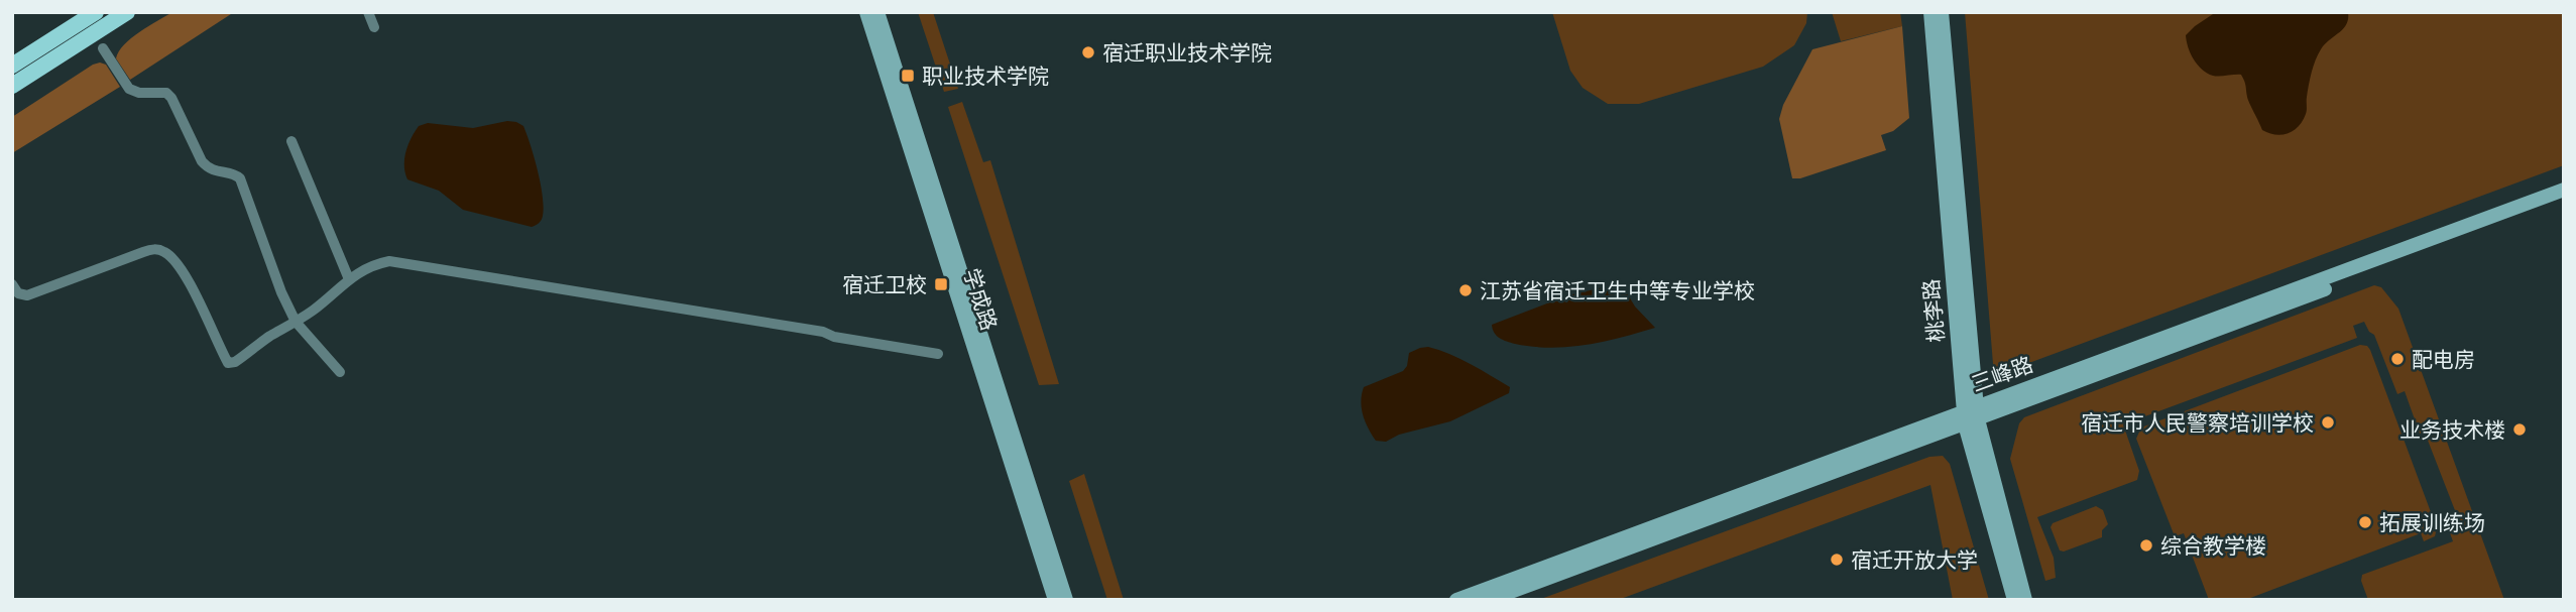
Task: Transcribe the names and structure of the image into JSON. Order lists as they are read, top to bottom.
{
  "streets": {
    "main road": ["学成路", "桃李路", "三峰路"]
  },
  "crossings": [
    ["桃李路", "三峰路"]
  ],
  "places": {
    "other": [
      "宿迁职业技术学院",
      "江苏省宿迁卫生中等专业学校",
      "配电房",
      "宿迁市人民警察培训学校",
      "业务技术楼",
      "拓展训练场",
      "综合教学楼",
      "宿迁开放大学"
    ],
    "transit": ["职业技术学院", "宿迁卫校"]
  }
}
